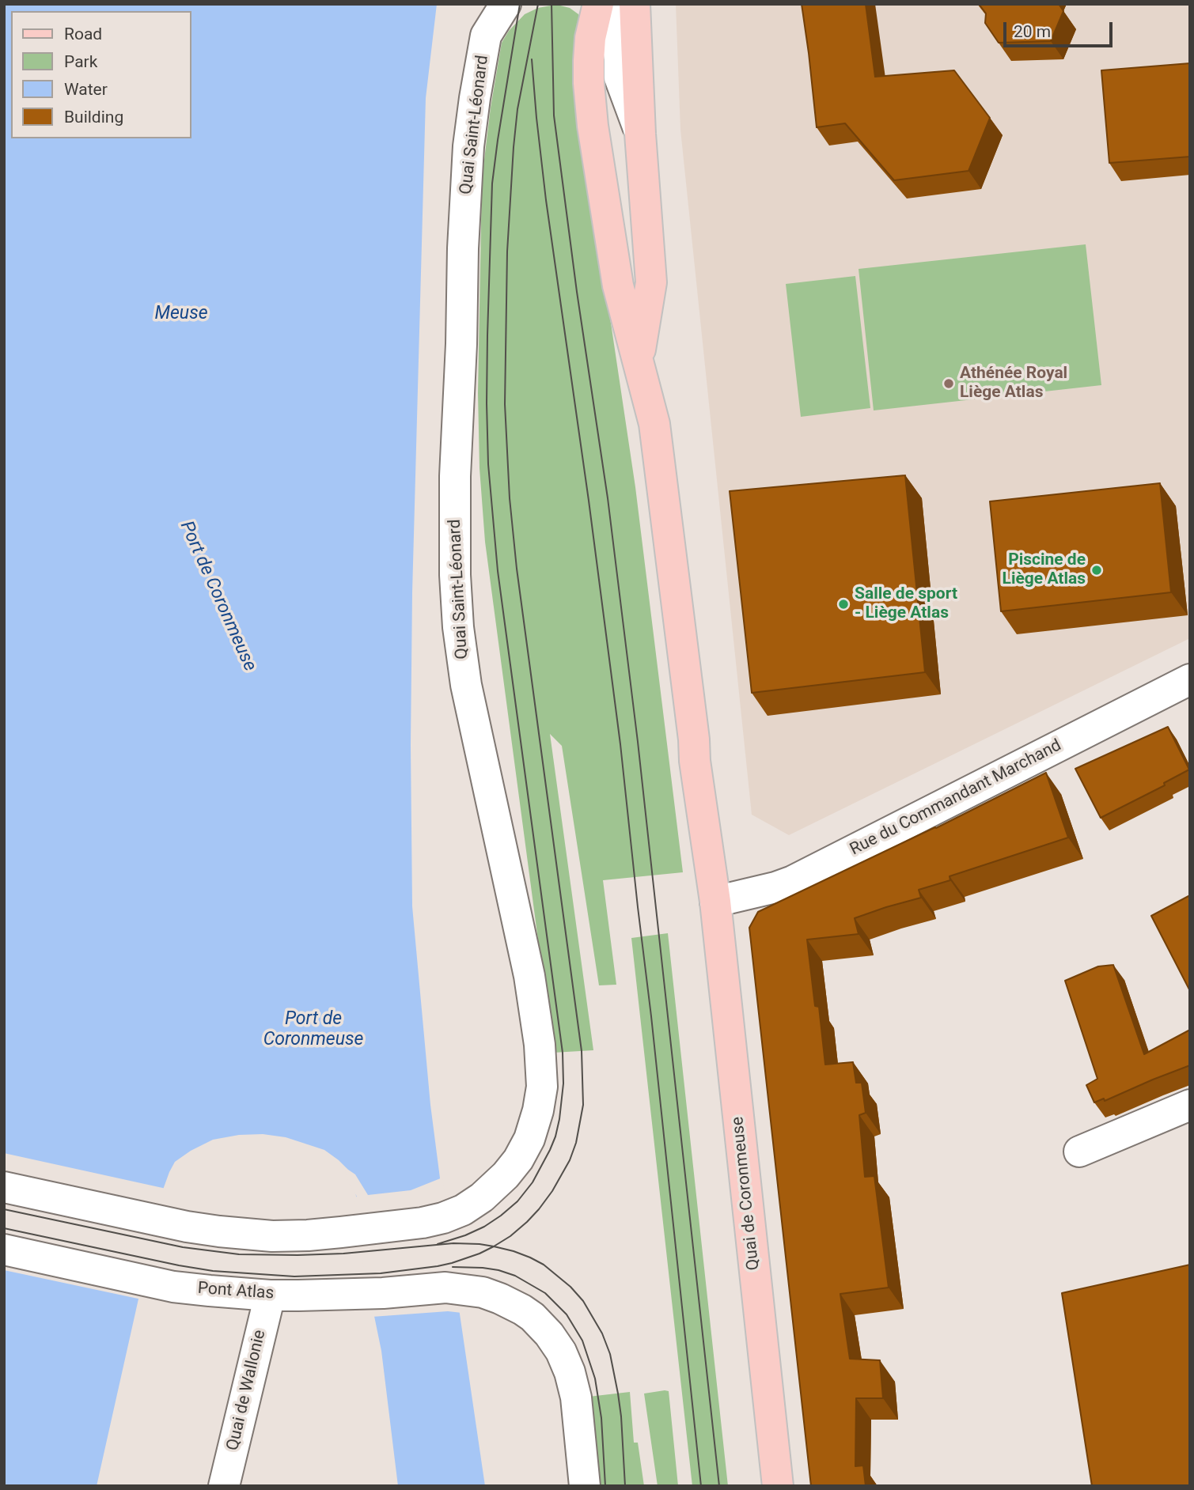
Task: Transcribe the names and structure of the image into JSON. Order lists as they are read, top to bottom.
{
  "streets": {
    "main road": ["Quai de Coronmeuse"],
    "street": [
      "Quai Saint-Léonard",
      "Rue du Commandant Marchand",
      "Pont Atlas",
      "Quai de Wallonie"
    ]
  },
  "crossings": [
    ["Rue du Commandant Marchand", "Quai de Coronmeuse"],
    ["Pont Atlas", "Quai de Wallonie"]
  ],
  "water": ["Meuse", "Port de Coronmeuse"],
  "places": ["Athénée Royal Liège Atlas", "Piscine de Liège Atlas", "Salle de sport - Liège Atlas"],
  "legend": [
    "Road",
    "Park",
    "Water",
    "Building"
  ],
  "scale_bar": "20 m"
}
